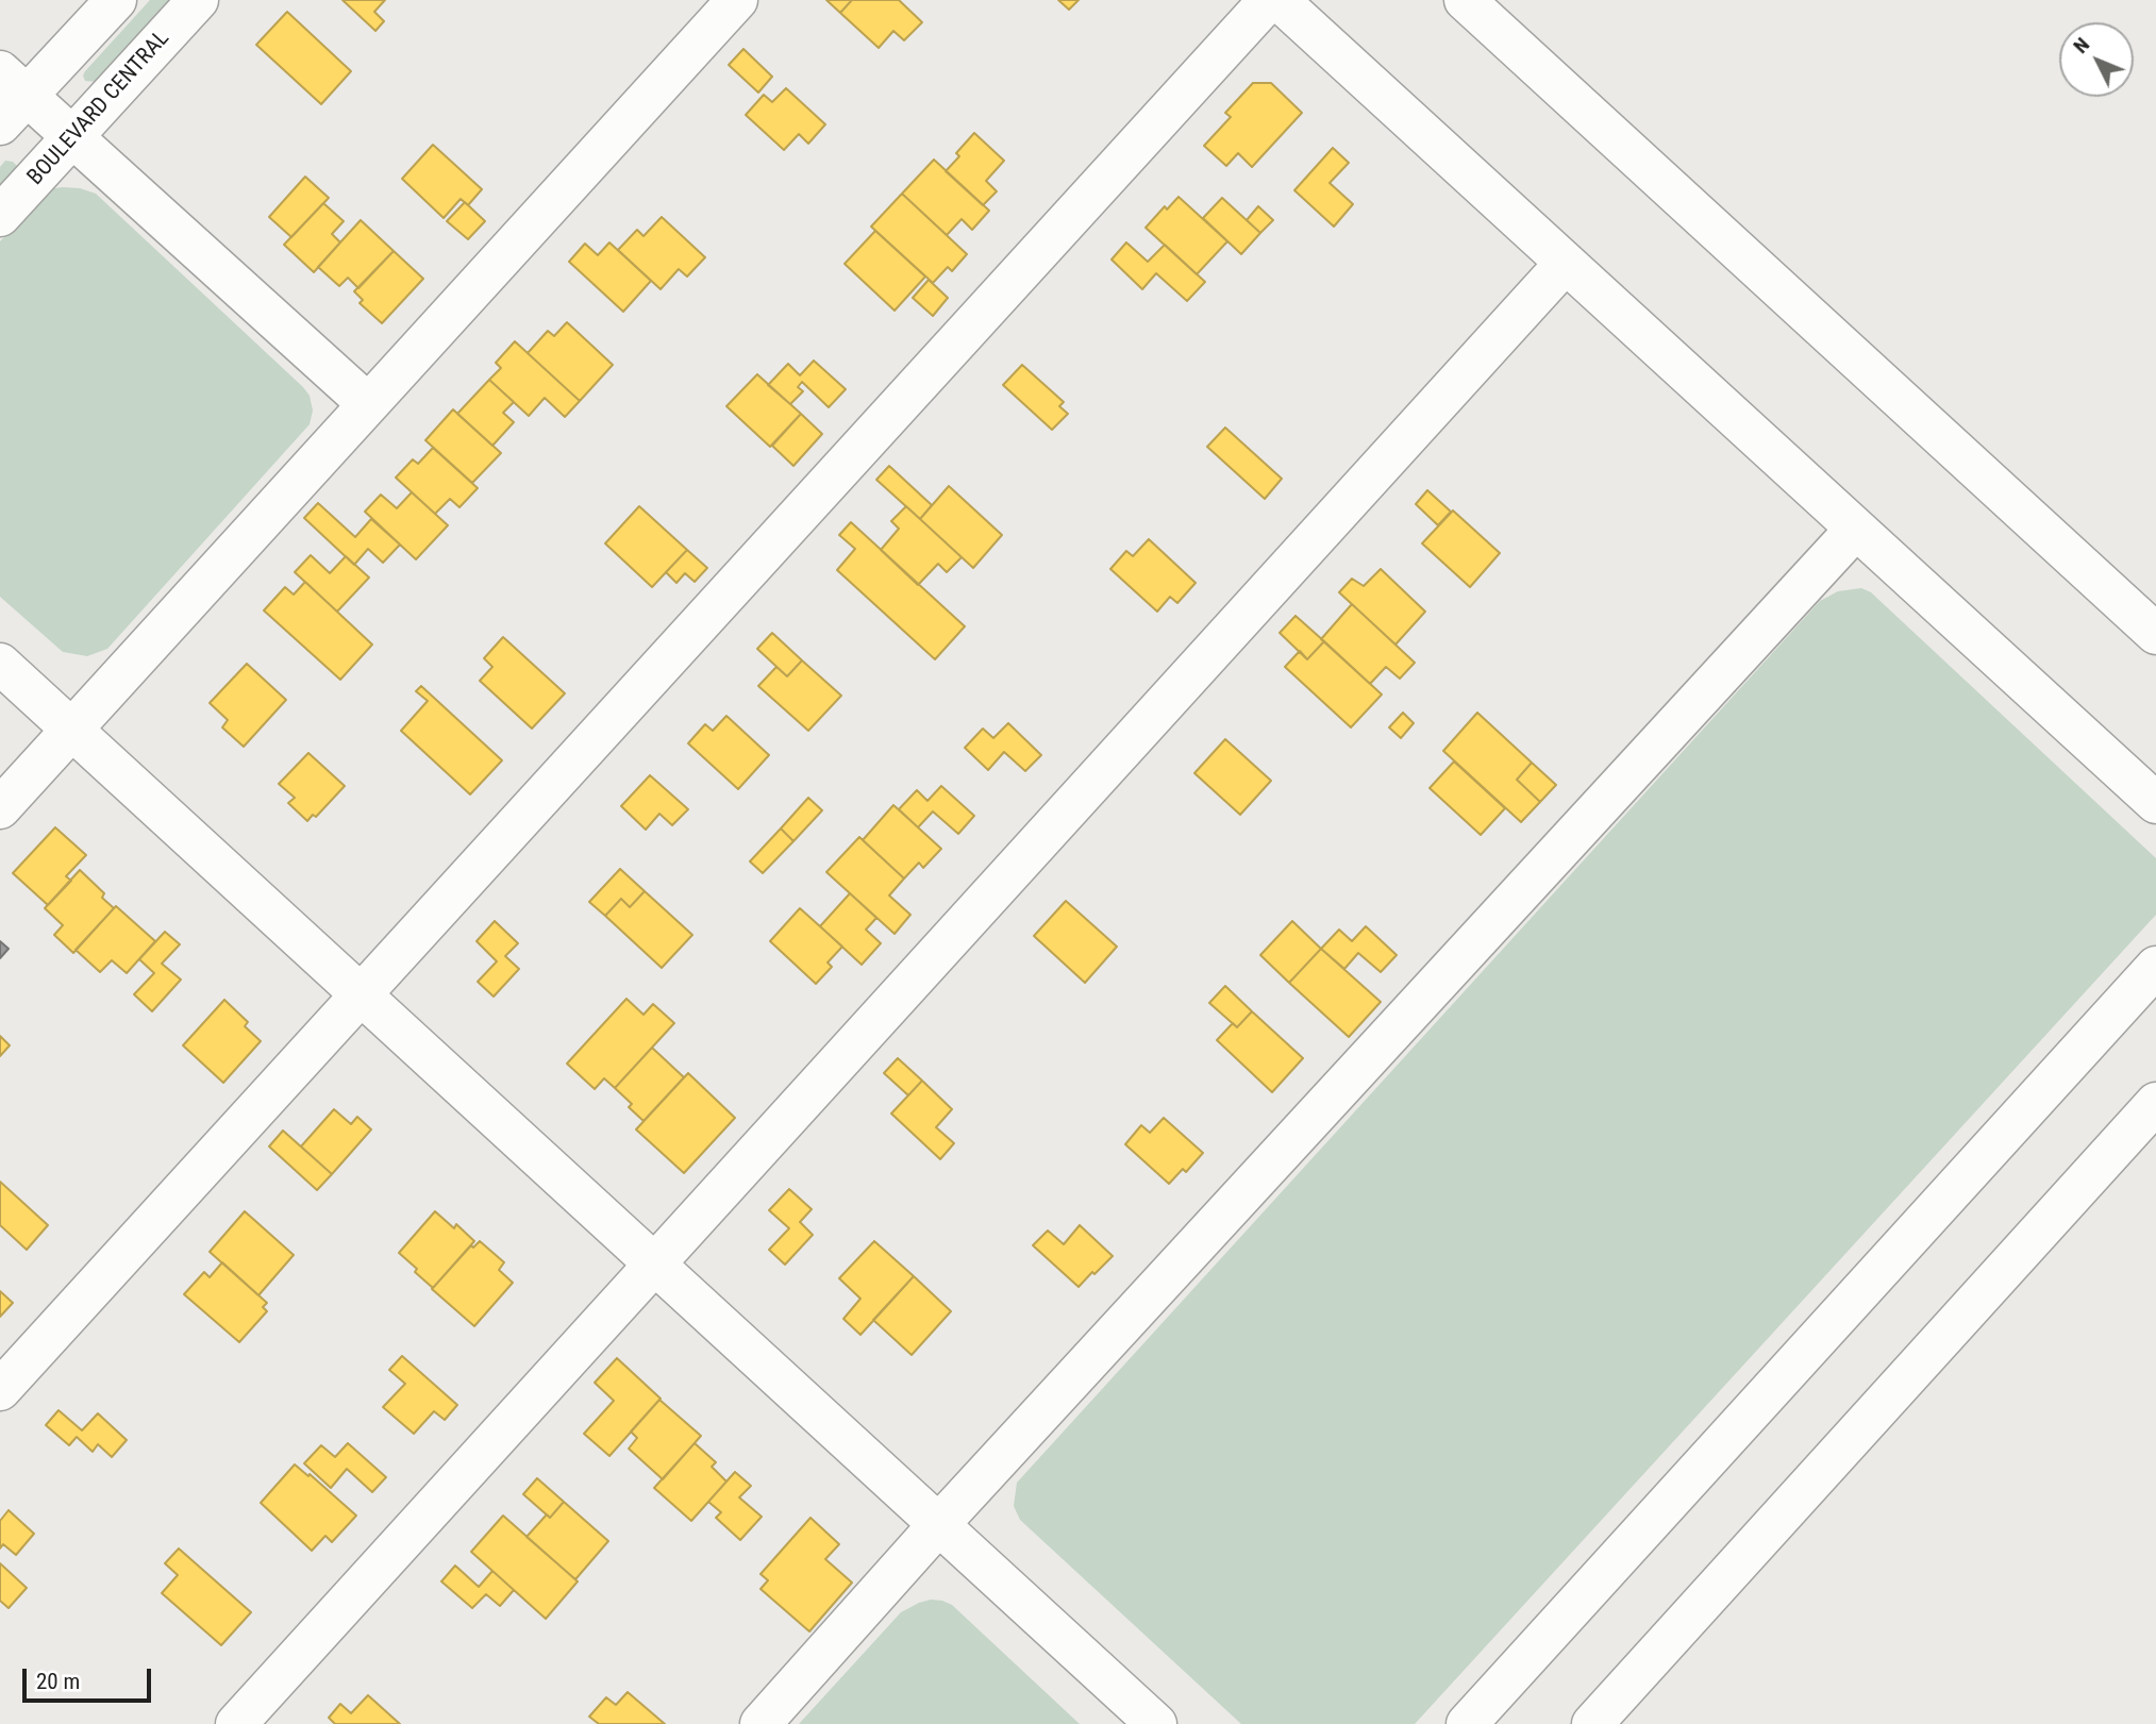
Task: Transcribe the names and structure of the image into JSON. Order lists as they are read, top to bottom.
{
  "streets": {
    "street": ["BOULEVARD CENTRAL"]
  },
  "scale_bar": "20 m",
  "north": "top left"
}
